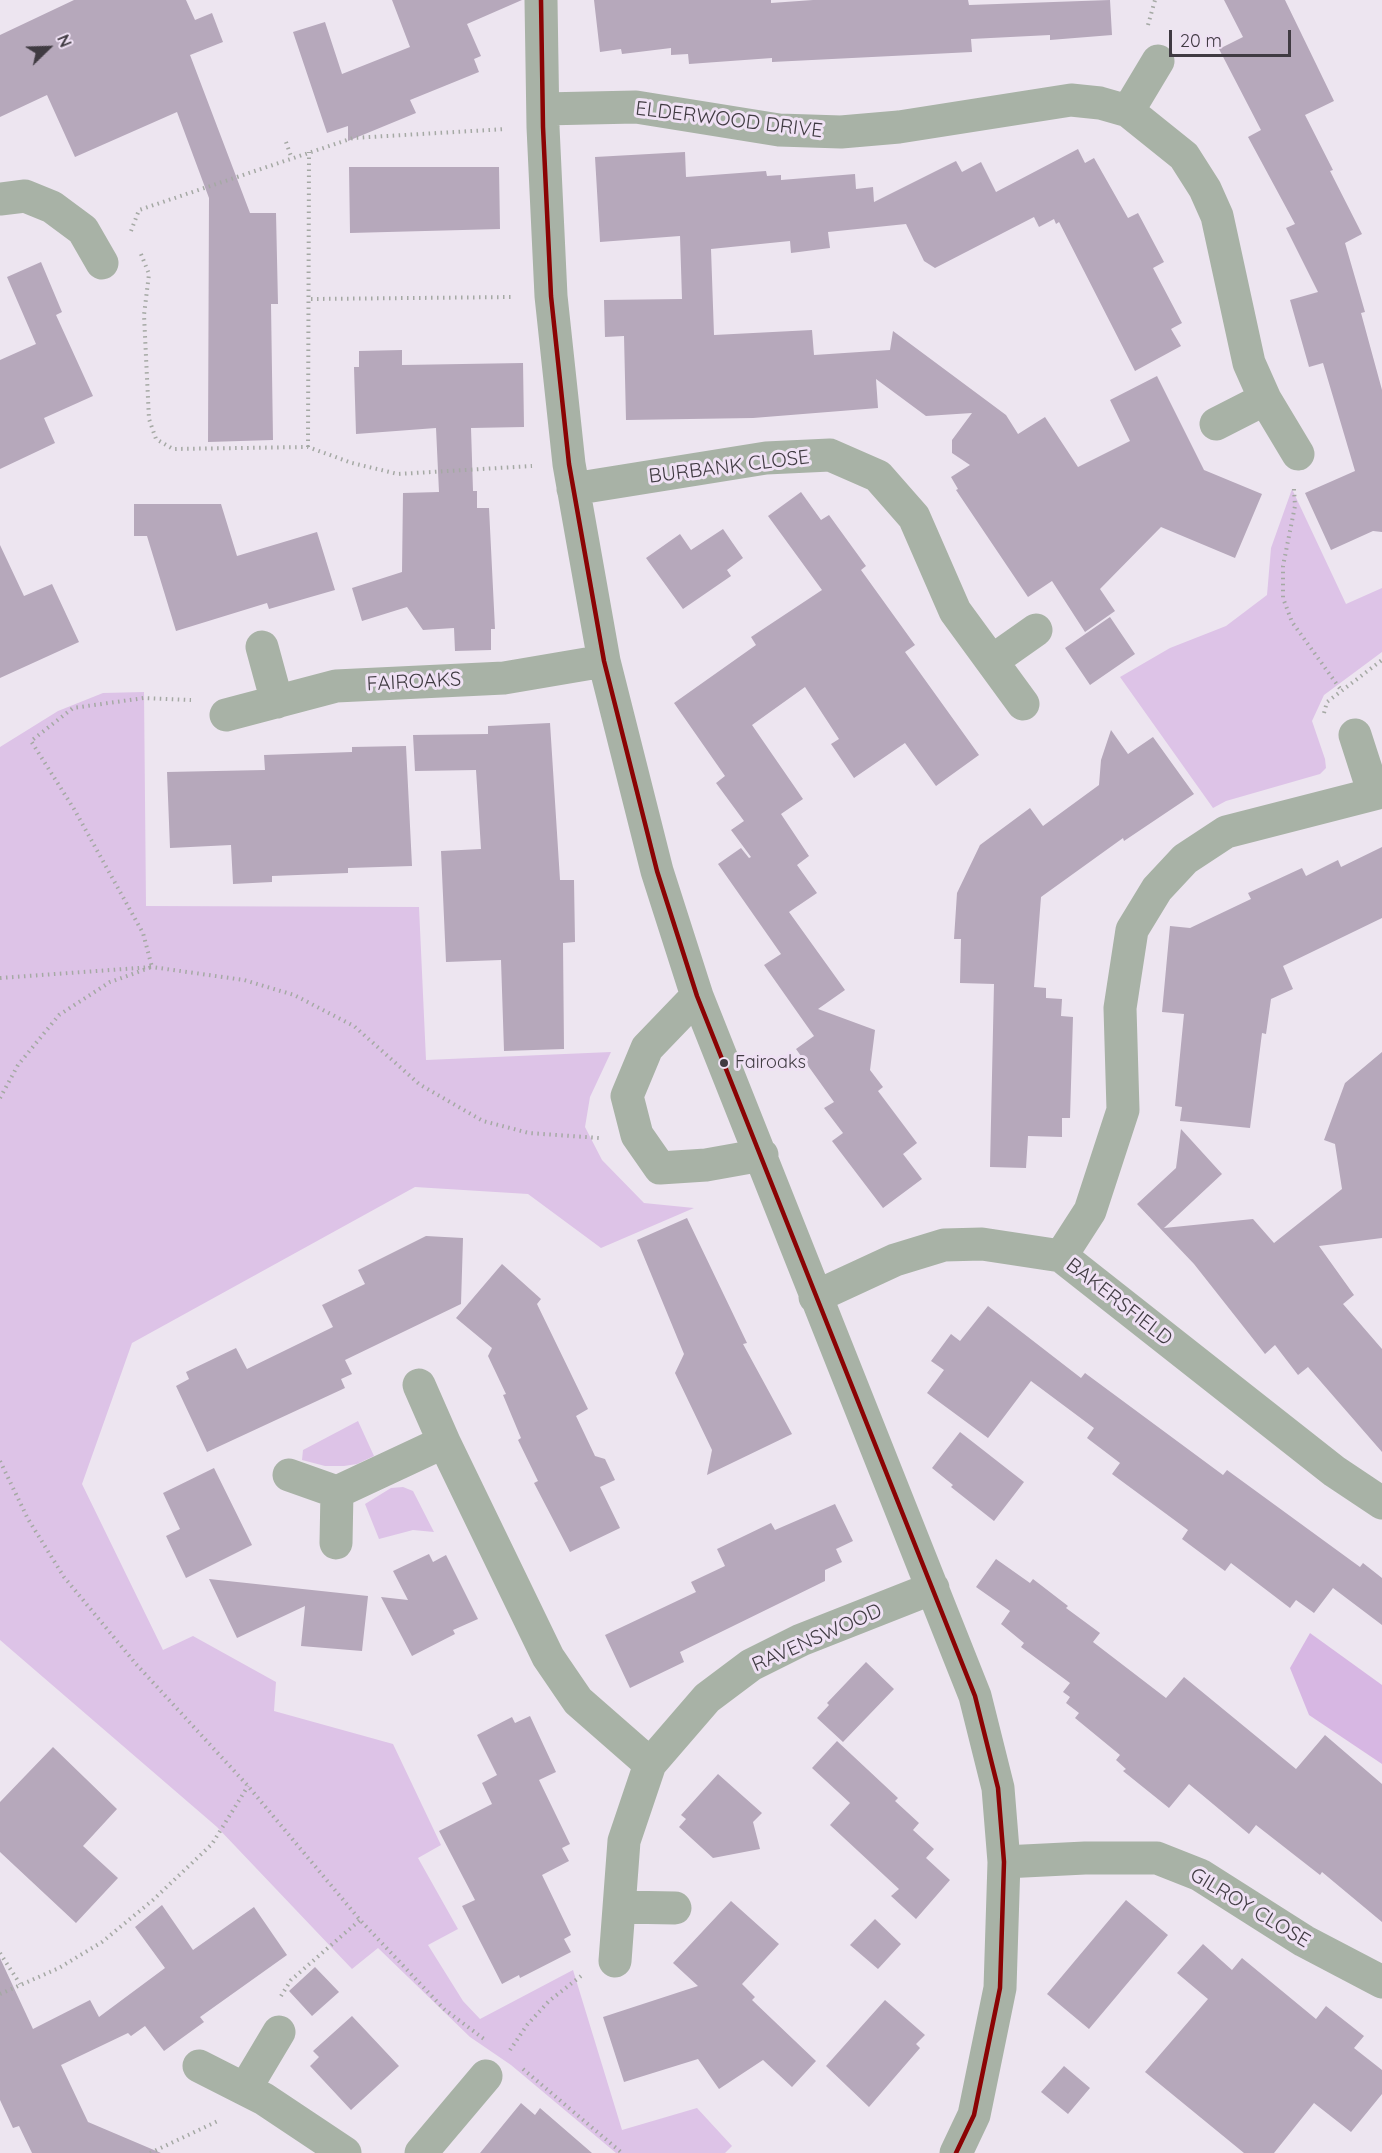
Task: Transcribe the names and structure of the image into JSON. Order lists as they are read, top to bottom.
{
  "streets": {
    "street": [
      "ELDERWOOD DRIVE",
      "BURBANK CLOSE",
      "FAIROAKS",
      "BAKERSFIELD",
      "RAVENSWOOD",
      "GILROY CLOSE"
    ]
  },
  "places": ["Fairoaks"],
  "scale_bar": "20 m",
  "north": "top right"
}
